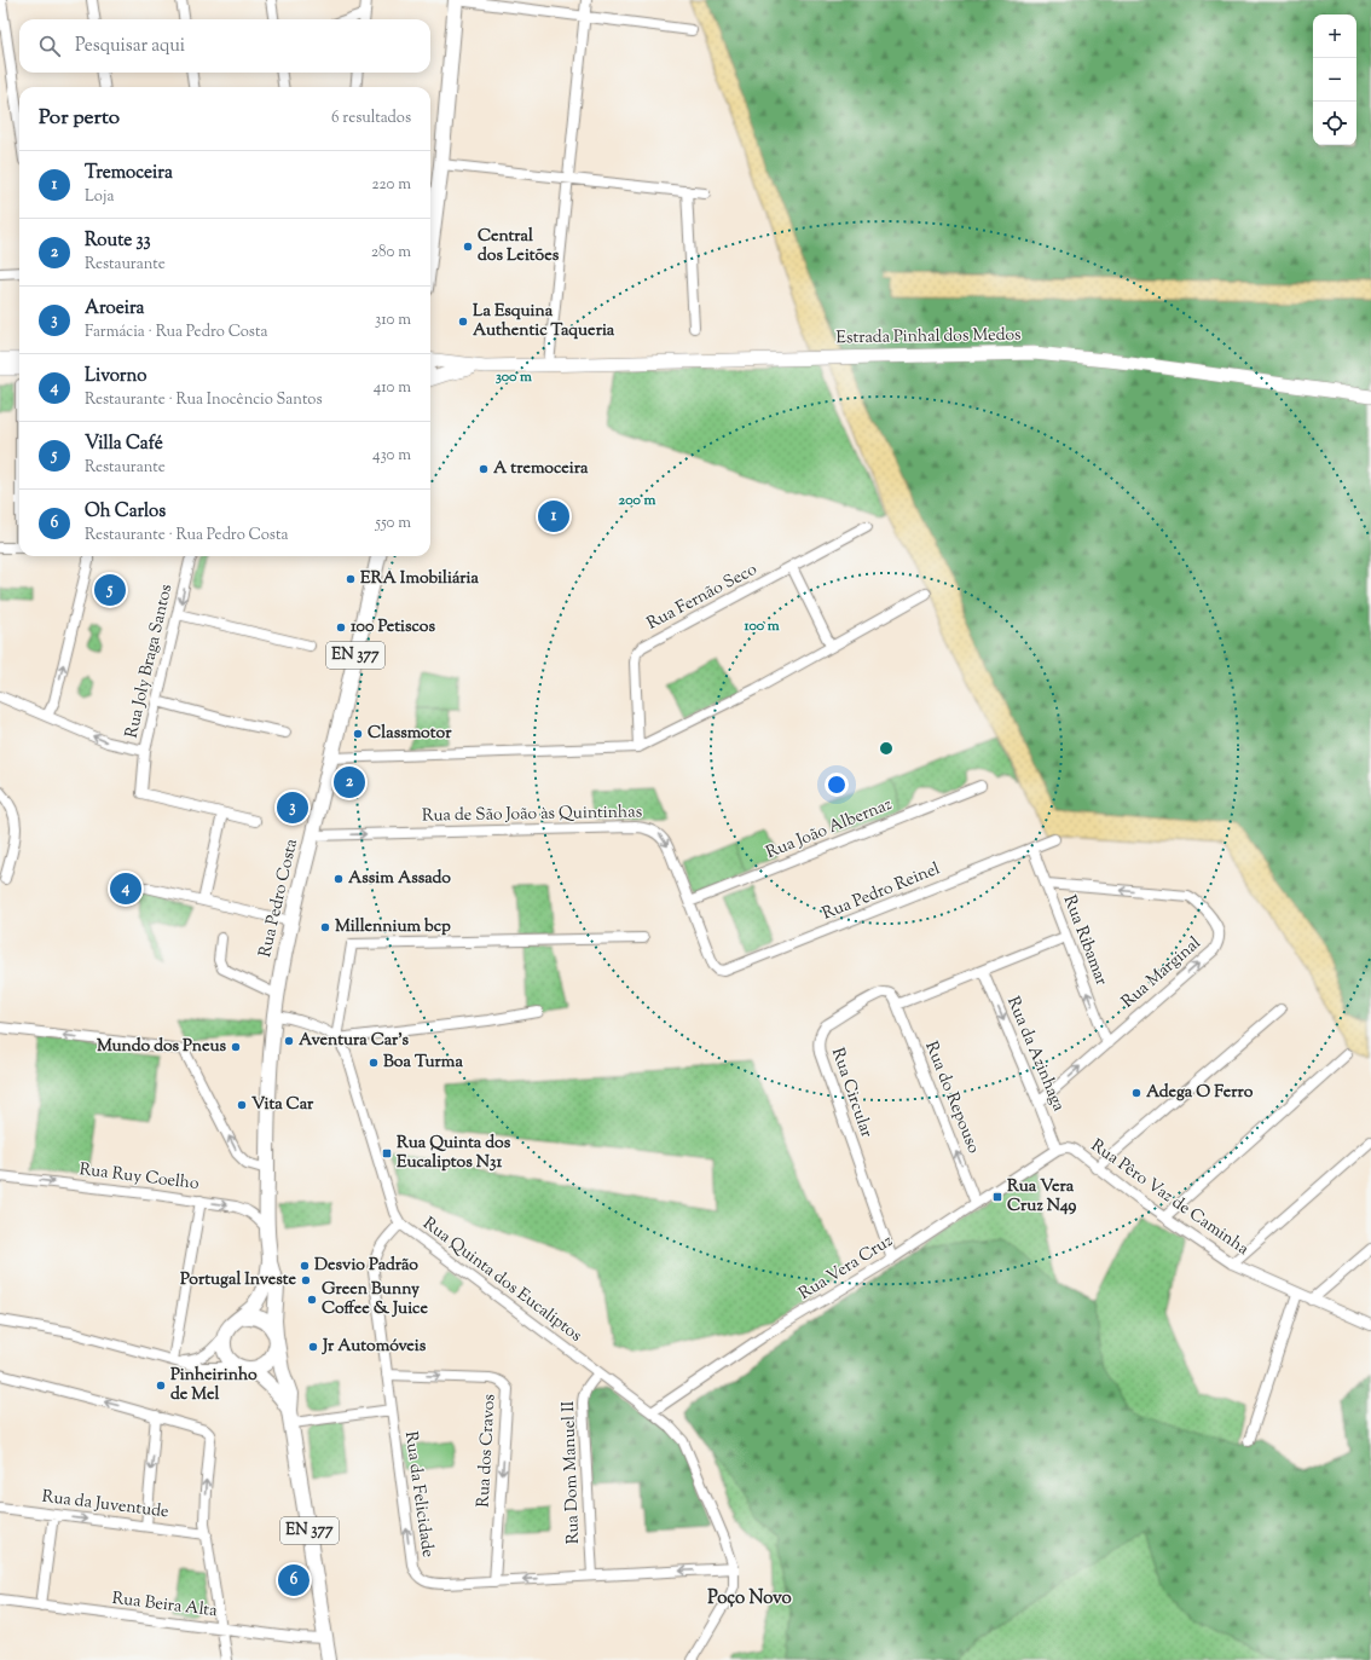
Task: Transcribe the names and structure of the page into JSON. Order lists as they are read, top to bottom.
{
  "streets": {
    "main road": ["Estrada Pinhal dos Medos", "EN 377", "Rua Pedro Costa"],
    "street": [
      "Rua Fernão Seco",
      "Rua Joly Braga Santos",
      "Rua de São João às Quintinhas",
      "Rua João Albernaz",
      "Rua Pedro Reinel",
      "Rua Ribamar",
      "Rua Marginal",
      "Rua da Azinhaga",
      "Rua Circular",
      "Rua do Repouso",
      "Rua Ruy Coelho",
      "Rua Pêro Vaz de Caminha",
      "Rua Vera Cruz",
      "Rua Quinta dos Eucaliptos",
      "Rua dos Cravos",
      "Rua Dom Manuel II",
      "Rua da Felicidade",
      "Rua da Juventude",
      "Rua Beira Alta"
    ]
  },
  "crossings": [
    ["Rua de São João às Quintinhas", "Rua João Albernaz"],
    ["Rua de São João às Quintinhas", "Rua Pedro Reinel"],
    ["Rua de São João às Quintinhas", "Rua Pedro Costa"],
    ["Rua Pedro Reinel", "Rua Ribamar"],
    ["Rua Pedro Costa", "Rua Ruy Coelho"],
    ["Rua Pedro Costa", "Rua Beira Alta"],
    ["Rua Ribamar", "Rua Marginal"],
    ["Rua Marginal", "Rua da Azinhaga"],
    ["Rua da Azinhaga", "Rua Pêro Vaz de Caminha"],
    ["Rua da Azinhaga", "Rua Vera Cruz"],
    ["Rua Circular", "Rua do Repouso"],
    ["Rua Circular", "Rua Vera Cruz"],
    ["Rua do Repouso", "Rua Vera Cruz"],
    ["Rua Pêro Vaz de Caminha", "Rua Vera Cruz"],
    ["Rua Vera Cruz", "Rua Quinta dos Eucaliptos"],
    ["Rua Quinta dos Eucaliptos", "Rua Dom Manuel II"],
    ["Rua Quinta dos Eucaliptos", "Rua da Felicidade"],
    ["Rua dos Cravos", "Rua da Felicidade"],
    ["Rua Dom Manuel II", "Rua da Felicidade"]
  ],
  "one_way": [
    "Rua Ribamar",
    "Rua da Azinhaga",
    "Rua do Repouso",
    "Rua Ruy Coelho",
    "Rua da Juventude"
  ],
  "districts": ["Poço Novo"],
  "places": {
    "other": [
      "Central dos Leitões",
      "La Esquina Authentic Taqueria",
      "A tremoceira",
      "ERA Imobiliária",
      "100 Petiscos",
      "Classmotor",
      "Assim Assado",
      "Millennium bcp",
      "Aventura Car's",
      "Mundo dos Pneus",
      "Boa Turma",
      "Adega O Ferro",
      "Vita Car",
      "Desvio Padrão",
      "Portugal Investe",
      "Green Bunny Coffee & Juice",
      "Jr Automóveis",
      "Pinheirinho de Mel"
    ],
    "transit": ["Rua Quinta dos Eucaliptos N31", "Rua Vera Cruz N49"]
  },
  "page": {
    "map_buttons": ["+", "−"],
    "search": "Pesquisar aqui",
    "heading": ["Por perto", "6 resultados"],
    "list": [
      {
        "mark": "1",
        "name": "Tremoceira",
        "note": "Loja",
        "value": "220 m"
      },
      {
        "mark": "2",
        "name": "Route 33",
        "note": "Restaurante",
        "value": "280 m"
      },
      {
        "mark": "3",
        "name": "Aroeira",
        "note": "Farmácia · Rua Pedro Costa",
        "value": "310 m"
      },
      {
        "mark": "4",
        "name": "Livorno",
        "note": "Restaurante · Rua Inocêncio Santos",
        "value": "410 m"
      },
      {
        "mark": "5",
        "name": "Villa Café",
        "note": "Restaurante",
        "value": "430 m"
      },
      {
        "mark": "6",
        "name": "Oh Carlos",
        "note": "Restaurante · Rua Pedro Costa",
        "value": "550 m"
      }
    ],
    "pins": [
      "1",
      "5",
      "2",
      "3",
      "4",
      "6"
    ]
  },
  "rings": ["300 m", "200 m", "100 m"]
}
